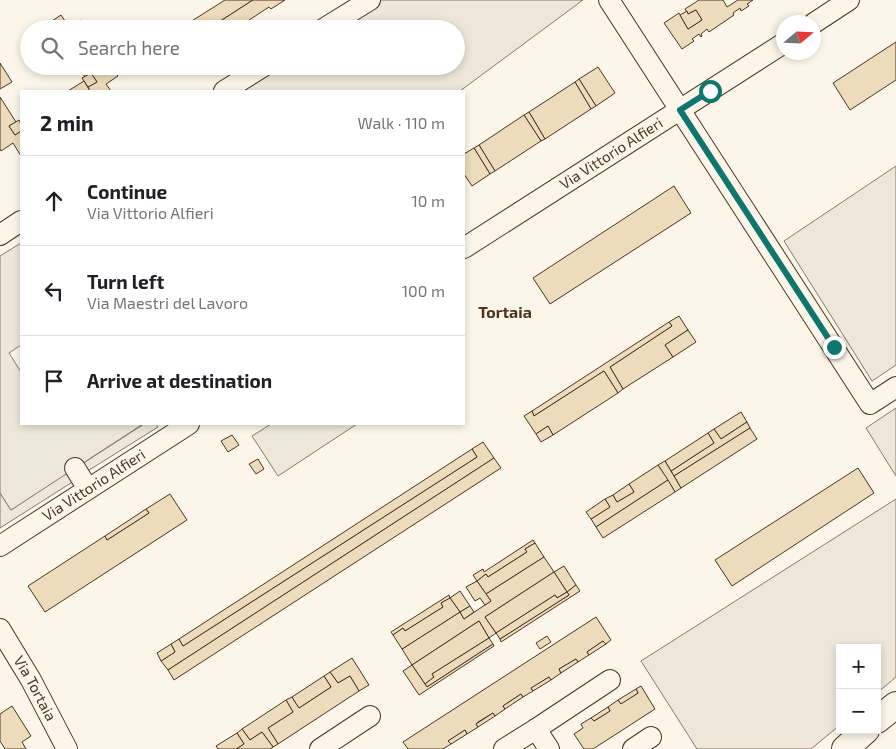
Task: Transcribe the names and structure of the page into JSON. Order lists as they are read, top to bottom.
{
  "streets": {
    "street": ["Via Vittorio Alfieri", "Via Tortaia"]
  },
  "districts": ["Tortaia"],
  "north": "right",
  "page": {
    "search": "Search here",
    "heading": ["2 min", "Walk · 110 m"],
    "list": [
      ["Continue", "Via Vittorio Alfieri", "10 m"],
      ["Turn left", "Via Maestri del Lavoro", "100 m"],
      "Arrive at destination"
    ],
    "map_buttons": ["+", "−"]
  }
}
